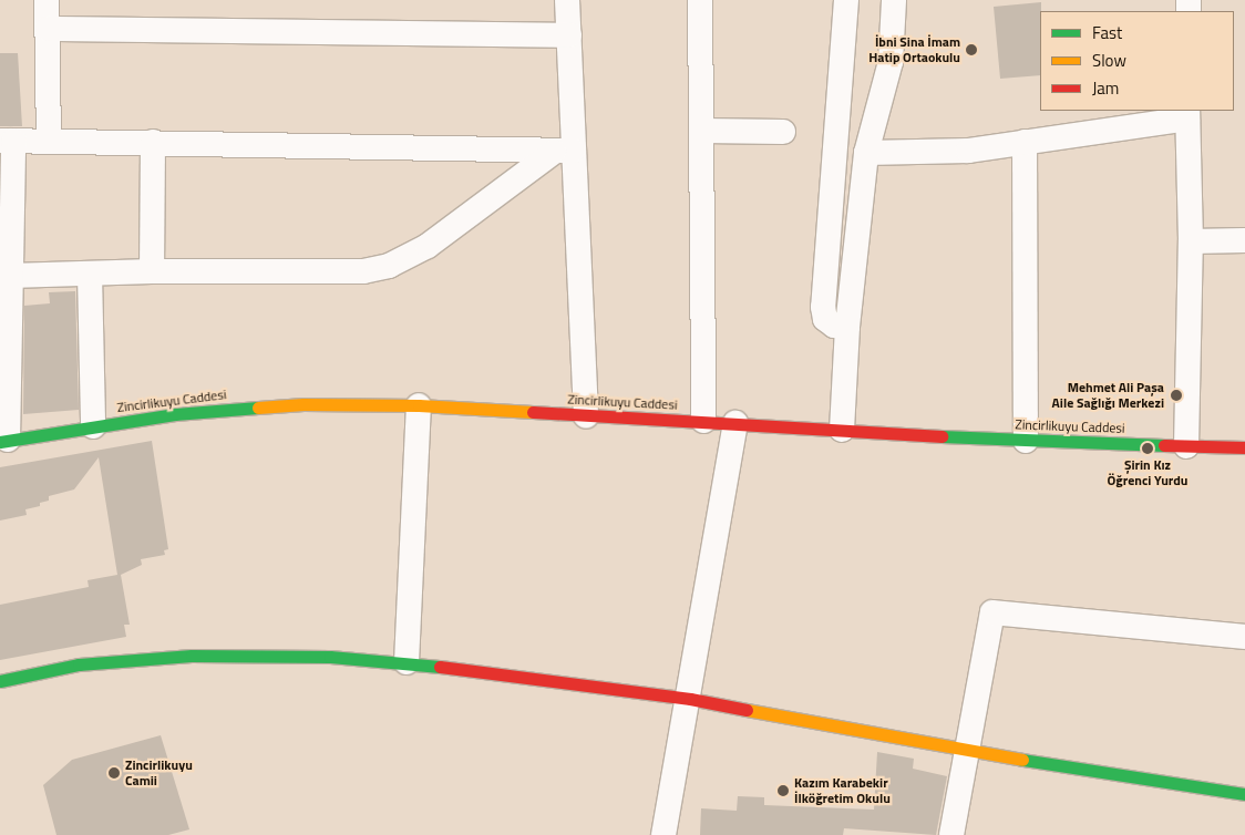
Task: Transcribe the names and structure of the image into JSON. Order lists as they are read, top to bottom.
{
  "streets": {
    "street": ["Zincirlikuyu Caddesi"]
  },
  "places": [
    "İbni Sina İmam Hatip Ortaokulu",
    "Mehmet Ali Paşa Aile Sağlığı Merkezi",
    "Şirin Kız Öğrenci Yurdu",
    "Zincirlikuyu Camii",
    "Kazım Karabekir İlköğretim Okulu"
  ],
  "legend": ["Fast", "Slow", "Jam"]
}
